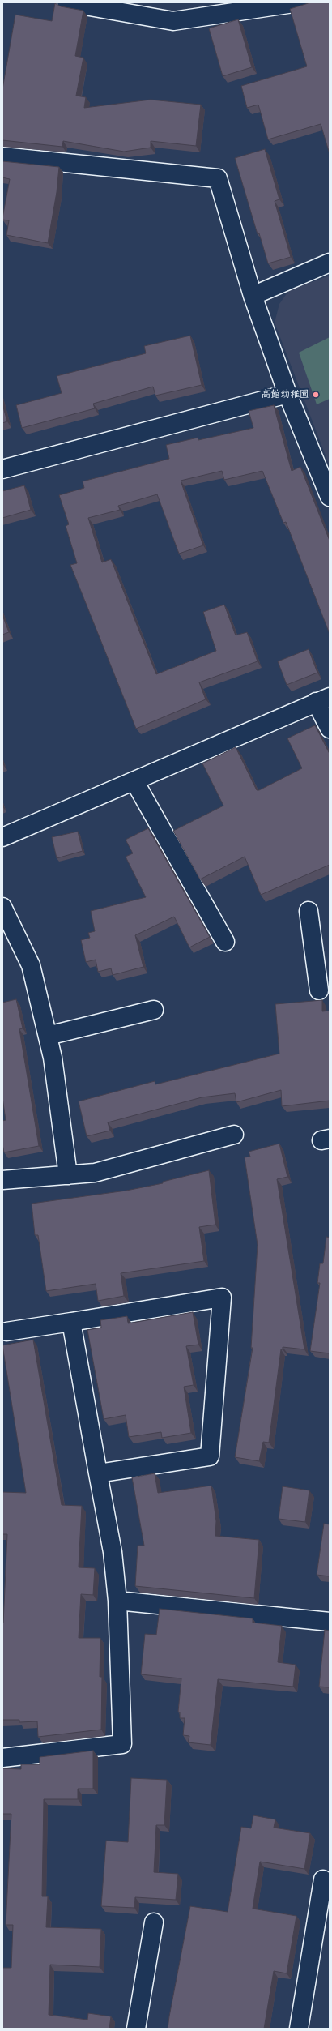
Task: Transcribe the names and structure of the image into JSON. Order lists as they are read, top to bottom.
{
  "places": ["高館幼稚園"]
}
